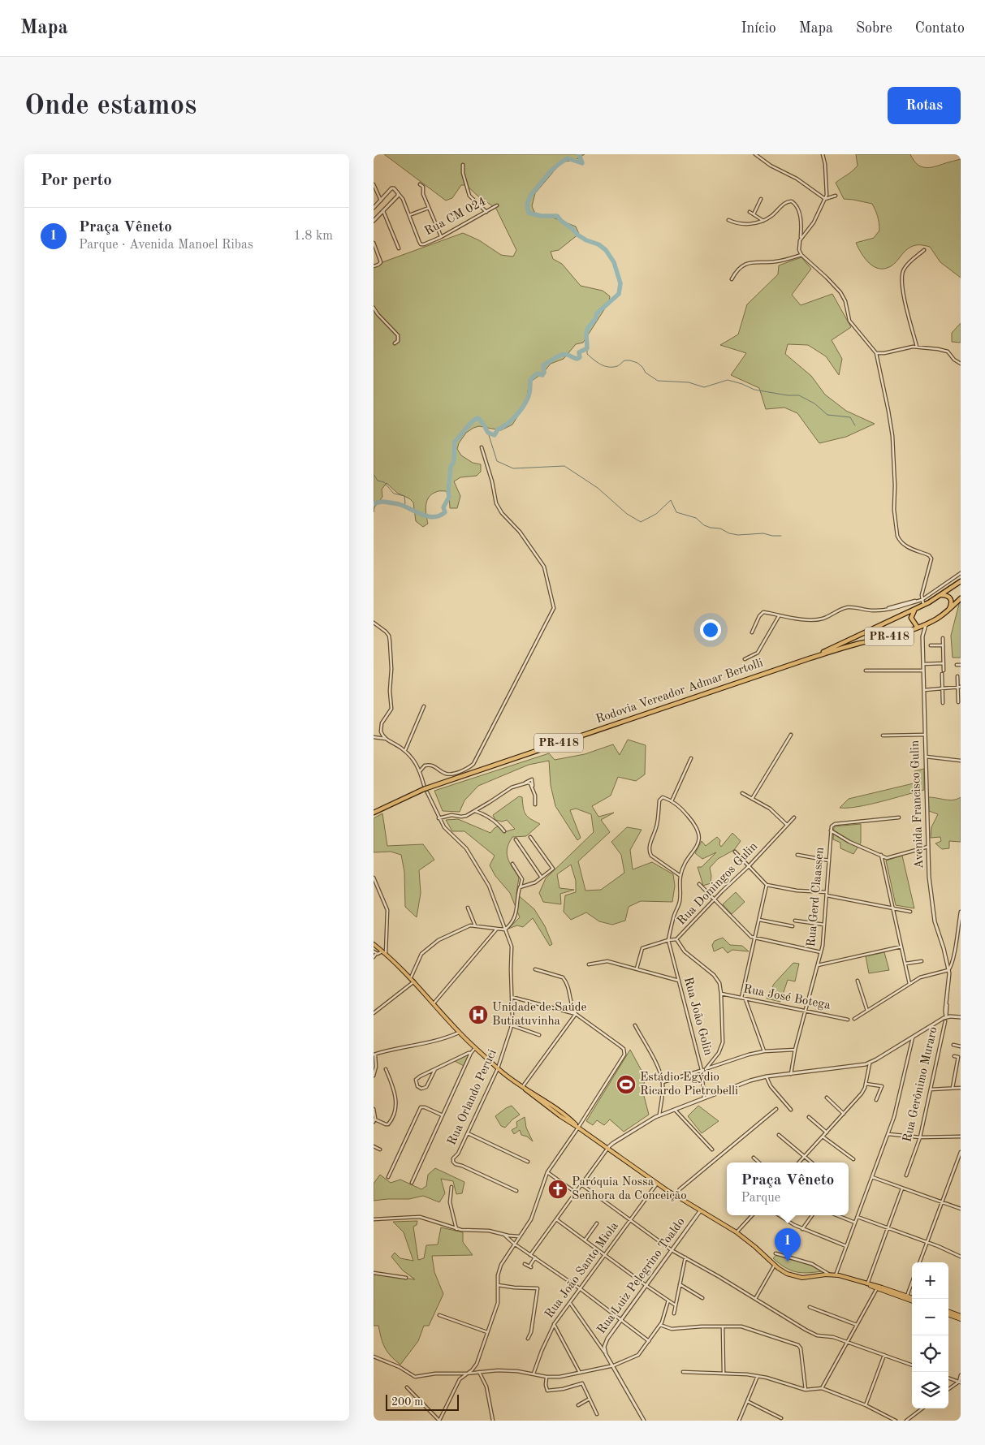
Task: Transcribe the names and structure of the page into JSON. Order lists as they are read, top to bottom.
{
  "streets": {
    "highway": ["PR-418", "Rodovia Vereador Admar Bertolli"],
    "street": [
      "Rua CM 024",
      "Avenida Francisco Gulin",
      "Rua Domingos Gulin",
      "Rua Gerd Claassen",
      "Rua José Botega",
      "Rua João Golin",
      "Rua Gerônimo Muraro",
      "Rua Orlando Peruci",
      "Rua João Santo Miola",
      "Rua Luiz Pelegrino Toaldo"
    ]
  },
  "crossings": [
    ["Rodovia Vereador Admar Bertolli", "Avenida Francisco Gulin"],
    ["Avenida Francisco Gulin", "Rua Gerônimo Muraro"],
    ["Rua Domingos Gulin", "Rua João Golin"],
    ["Rua Gerd Claassen", "Rua José Botega"]
  ],
  "places": {
    "hospital": ["Unidade de Saúde Butiatuvinha"],
    "sports": ["Estádio Egýdio Ricardo Pietrobelli"],
    "church": ["Paróquia Nossa Senhora da Conceição"]
  },
  "scale_bar": "200 m",
  "page": {
    "header": "Mapa",
    "nav": [
      "Início",
      "Mapa",
      "Sobre",
      "Contato"
    ],
    "buttons": "Rotas",
    "title": "Onde estamos",
    "heading": "Por perto",
    "list": [
      {
        "mark": "1",
        "name": "Praça Vêneto",
        "note": "Parque · Avenida Manoel Ribas",
        "value": "1.8 km"
      }
    ],
    "popup": ["Praça Vêneto", "Parque"],
    "pins": "1",
    "map_buttons": ["+", "−"],
    "scale": "200 m"
  }
}
